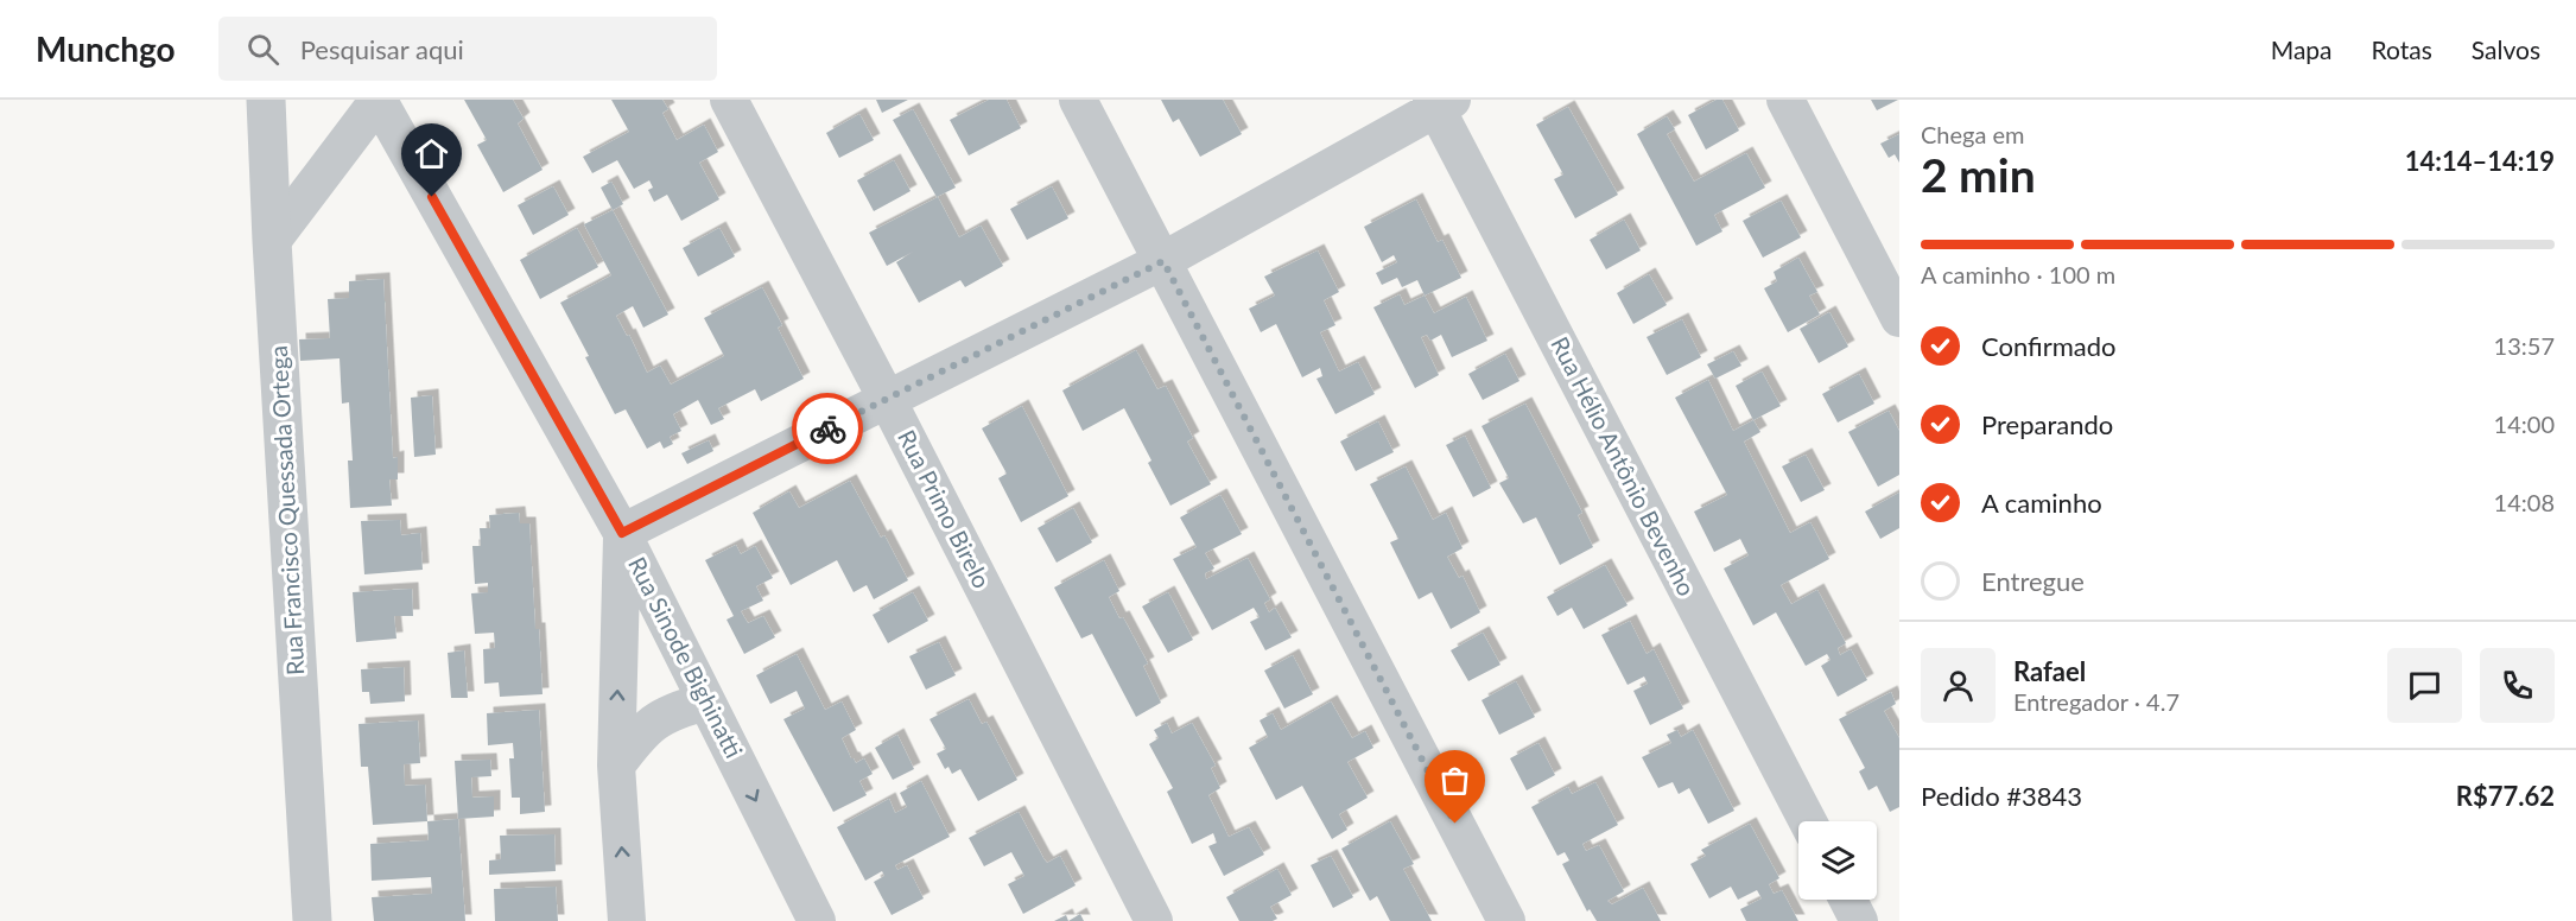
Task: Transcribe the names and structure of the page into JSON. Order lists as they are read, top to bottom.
{
  "streets": {
    "street": [
      "Rua Hélio Antônio Bevenho",
      "Rua Primo Birelo",
      "Rua Francisco Quessada Ortega",
      "Rua Sinode Bighinatti"
    ]
  },
  "page": {
    "header": "Munchgo",
    "search": "Pesquisar aqui",
    "nav": ["Mapa", "Rotas", "Salvos"],
    "heading": ["2 min", "Chega em", "14:14–14:19"],
    "panel": [
      "Rafael",
      "Entregador · 4.7",
      "Pedido #3843",
      "R$77.62"
    ],
    "bar": "A caminho · 100 m",
    "list": [
      ["Confirmado", "13:57"],
      ["Preparando", "14:00"],
      ["A caminho", "14:08"],
      "Entregue"
    ]
  }
}
